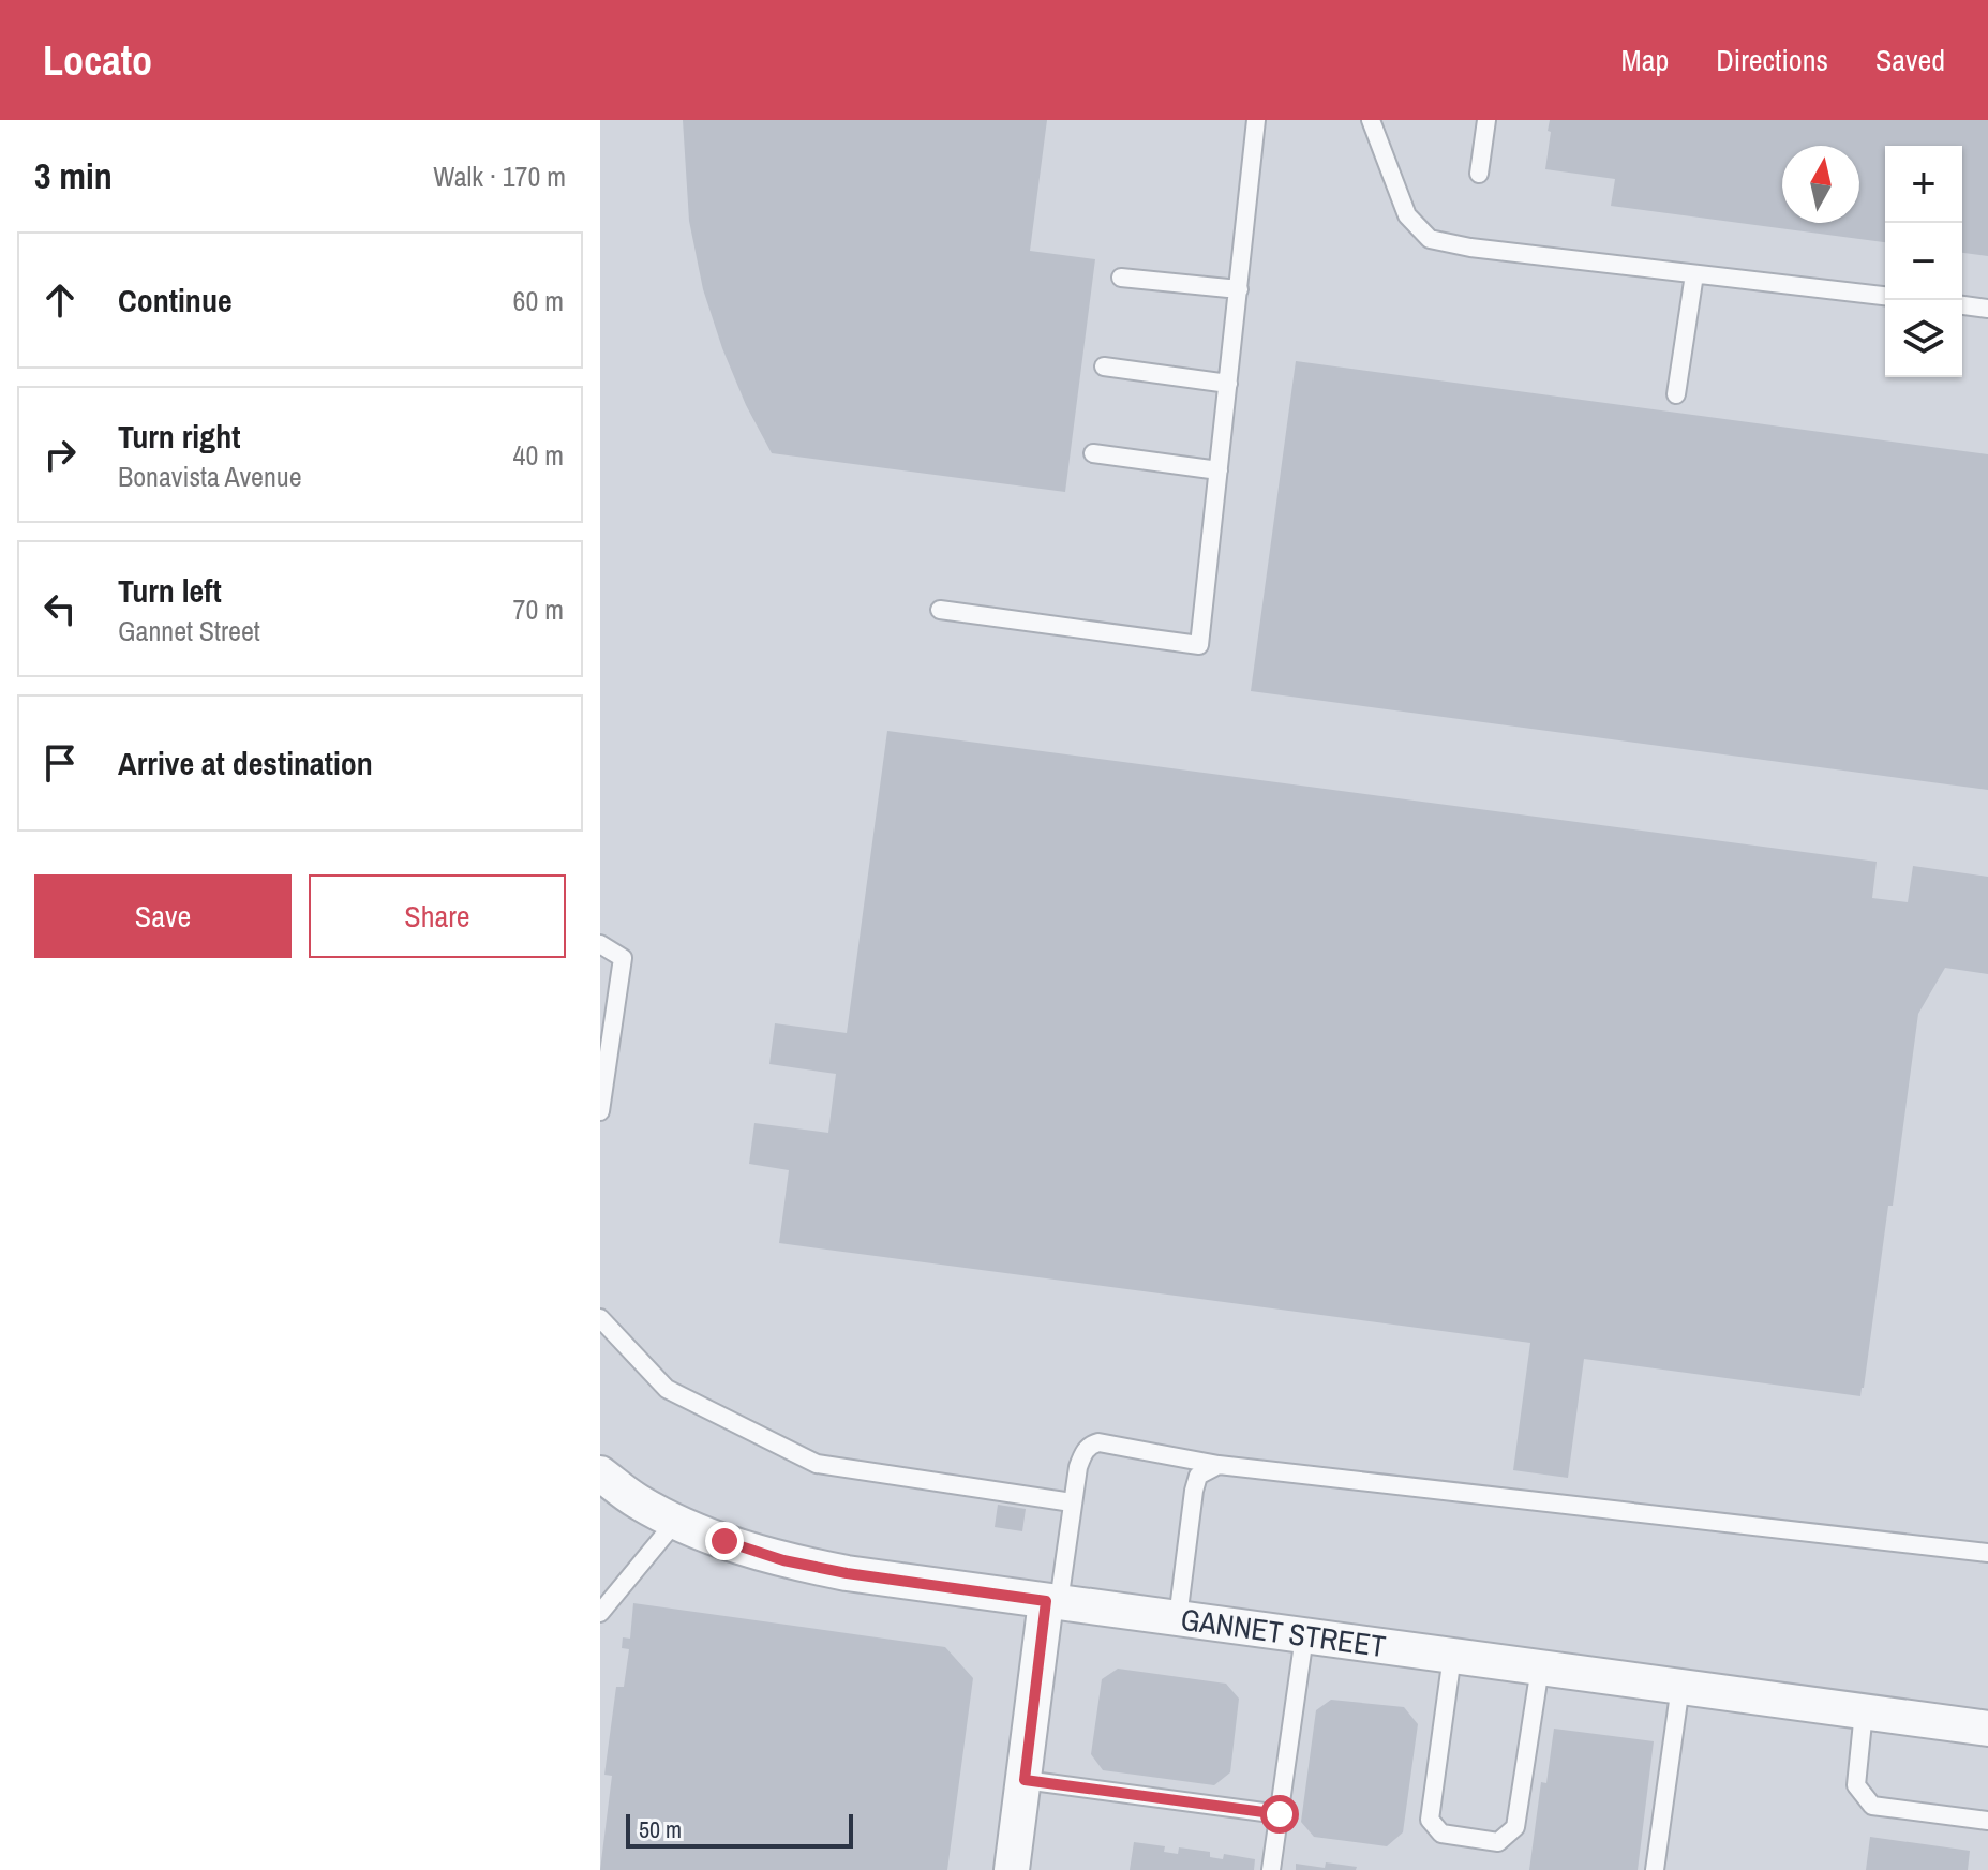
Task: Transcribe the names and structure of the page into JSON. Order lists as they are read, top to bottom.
{
  "streets": {
    "street": ["GANNET STREET"]
  },
  "scale_bar": "50 m",
  "north": "top",
  "page": {
    "header": "Locato",
    "nav": ["Map", "Directions", "Saved"],
    "heading": ["3 min", "Walk · 170 m"],
    "map_buttons": ["+", "−"],
    "list": [
      ["Continue", "60 m"],
      ["Turn right", "Bonavista Avenue", "40 m"],
      ["Turn left", "Gannet Street", "70 m"],
      "Arrive at destination"
    ],
    "buttons": ["Save", "Share"],
    "scale": "50 m"
  }
}
